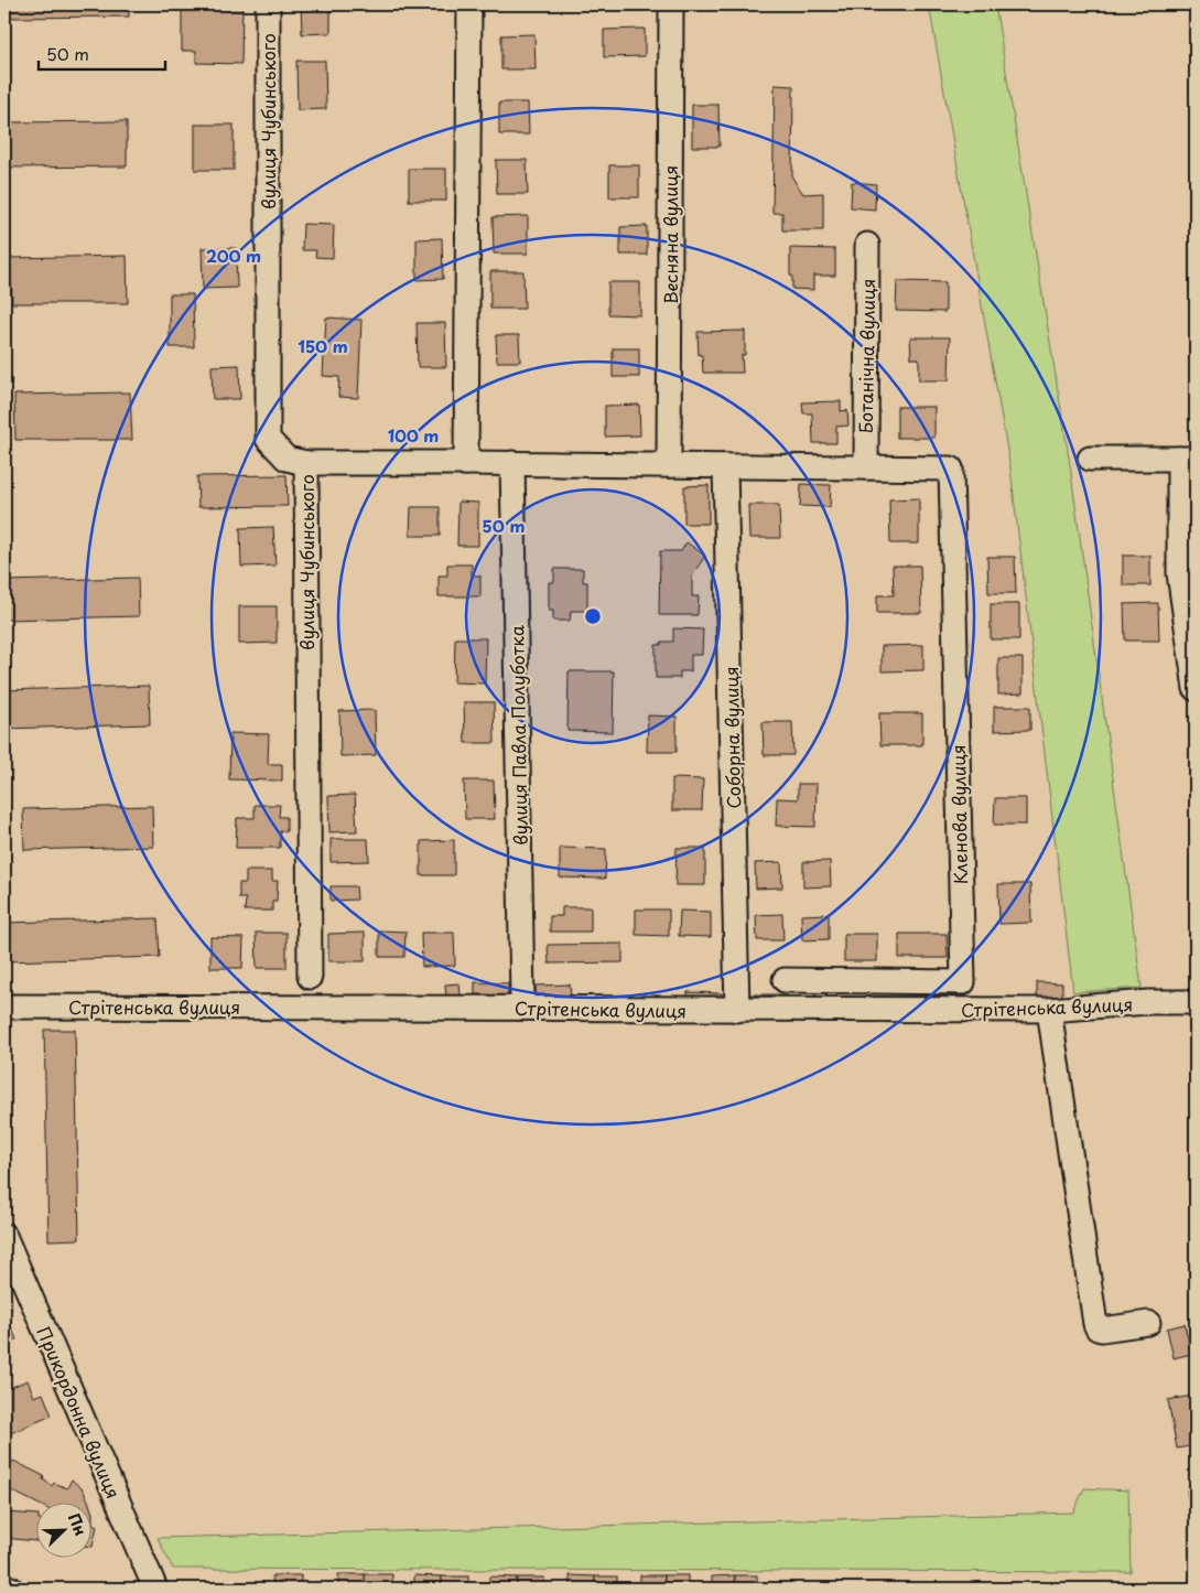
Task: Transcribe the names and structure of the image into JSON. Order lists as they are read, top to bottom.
{
  "streets": {
    "street": [
      "вулиця Чубинського",
      "Весняна вулиця",
      "Ботанічна вулиця",
      "вулиця Павла Полуботка",
      "Соборна вулиця",
      "Кленова вулиця",
      "Стрітенська вулиця",
      "Прикордонна вулиця"
    ]
  },
  "crossings": [
    ["Ботанічна вулиця", "Кленова вулиця"],
    ["вулиця Павла Полуботка", "Стрітенська вулиця"],
    ["Соборна вулиця", "Стрітенська вулиця"]
  ],
  "scale_bar": "50 m",
  "north": "top right",
  "rings": [
    "200 m",
    "150 m",
    "100 m",
    "50 m"
  ]
}
